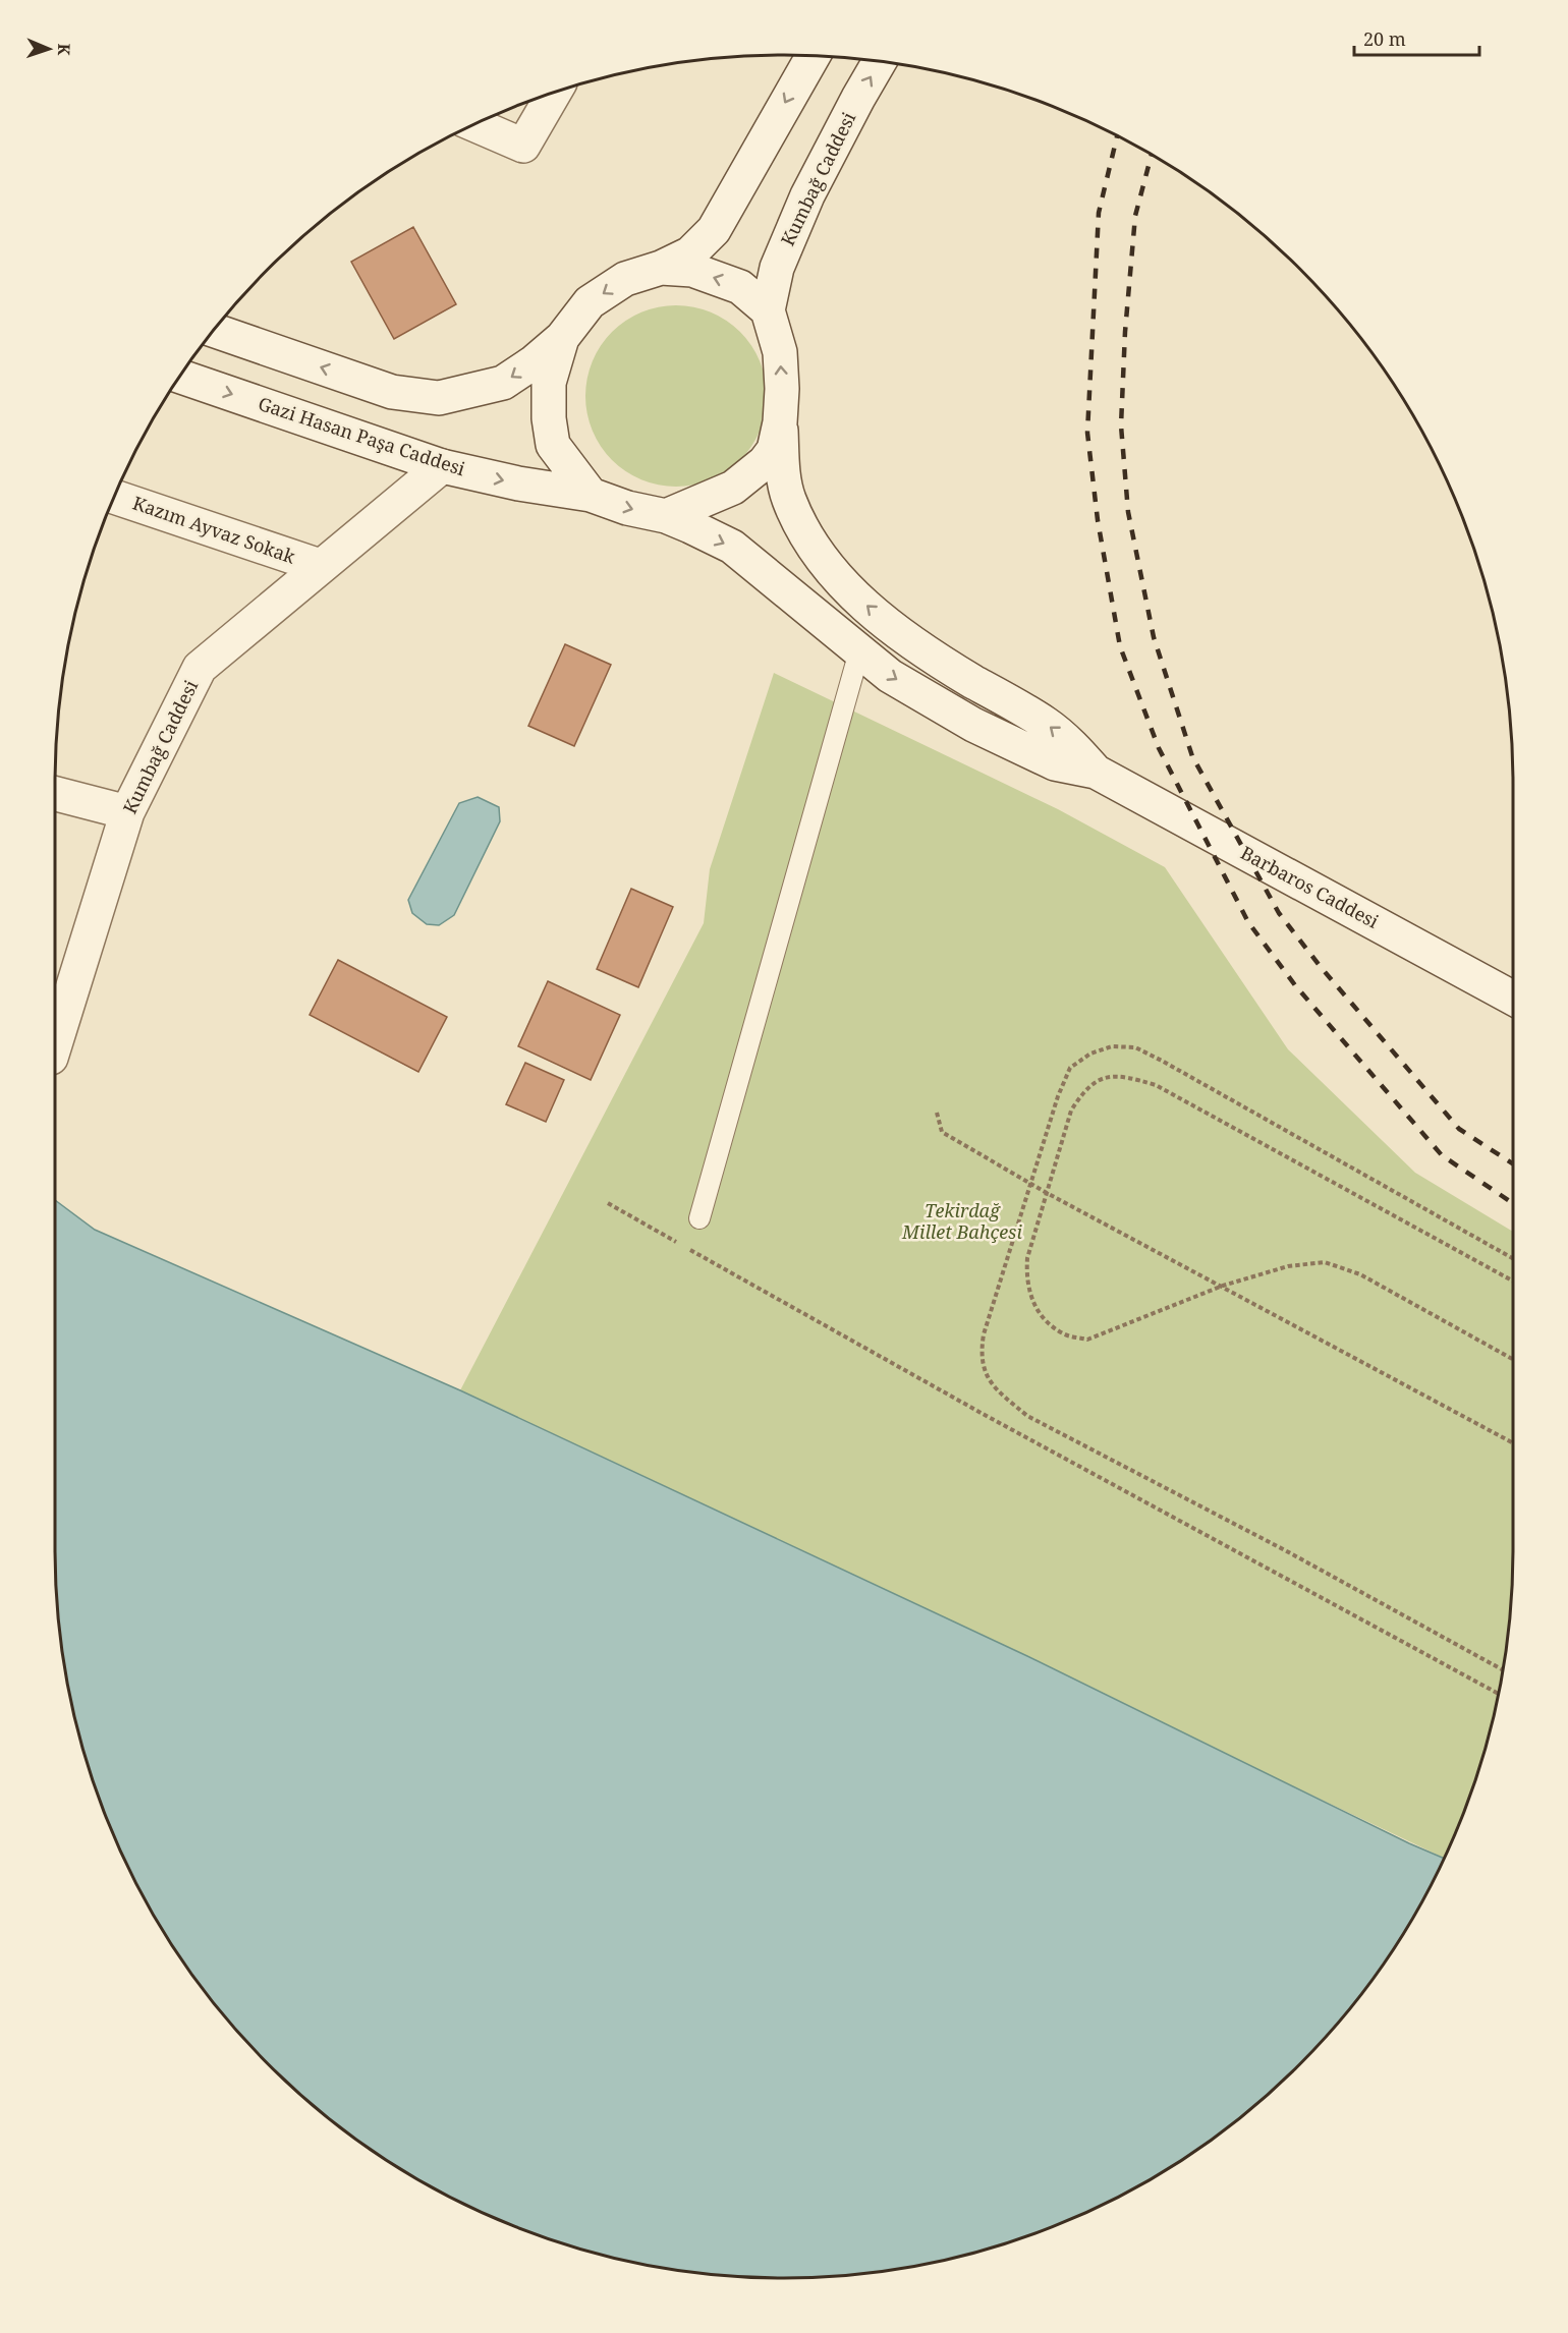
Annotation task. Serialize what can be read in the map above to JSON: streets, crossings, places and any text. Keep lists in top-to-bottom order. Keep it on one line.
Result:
{"streets":{"street":["Kumbağ Caddesi","Gazi Hasan Paşa Caddesi","Kazım Ayvaz Sokak","Barbaros Caddesi"]},"crossings":[["Kumbağ Caddesi","Gazi Hasan Paşa Caddesi"],["Kumbağ Caddesi","Kazım Ayvaz Sokak"],["Gazi Hasan Paşa Caddesi","Barbaros Caddesi"]],"one_way":["Gazi Hasan Paşa Caddesi"],"parks":["Tekirdağ Millet Bahçesi"],"scale_bar":"20 m","north":"right"}
